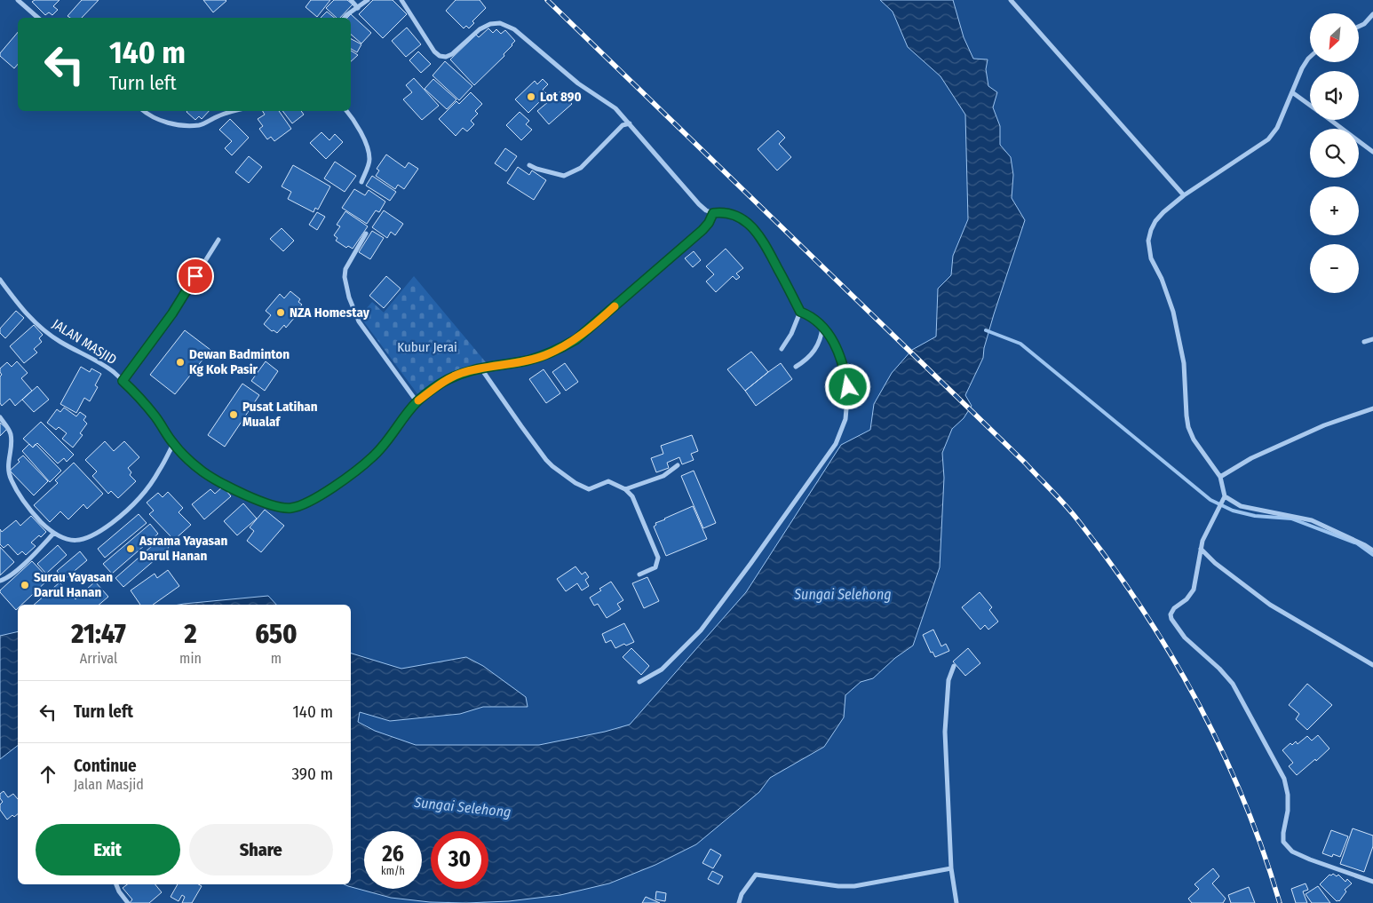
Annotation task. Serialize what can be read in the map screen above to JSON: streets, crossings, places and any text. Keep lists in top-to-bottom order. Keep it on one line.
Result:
{"streets":{"street":["JALAN MASJID"]},"water":["Sungai Selehong"],"parks":["Kubur Jerai"],"places":["Lot 890","NZA Homestay","Dewan Badminton Kg Kok Pasir","Pusat Latihan Mualaf","Asrama Yayasan Darul Hanan","Surau Yayasan Darul Hanan"],"north":"bottom left","page":{"map_buttons":["+","−"],"turn":["140 m","Turn left"],"eta":["21:47","Arrival","2","min","650","m"],"list":[{"name":"Turn left","value":"140 m"},{"name":"Continue","note":"Jalan Masjid","value":"390 m"}],"buttons":["Exit","Share"],"speed":"26 km/h","limit":"30"}}
